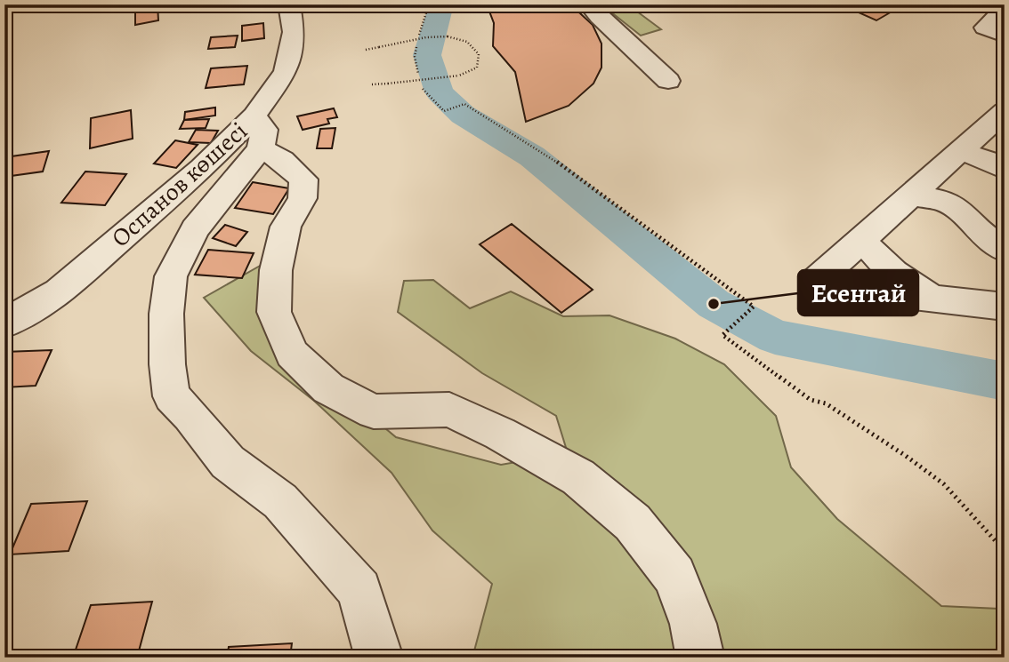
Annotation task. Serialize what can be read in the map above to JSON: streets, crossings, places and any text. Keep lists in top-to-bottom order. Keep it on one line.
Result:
{"streets":{"street":["Оспанов көшесі"]},"places":["Есентай"]}
